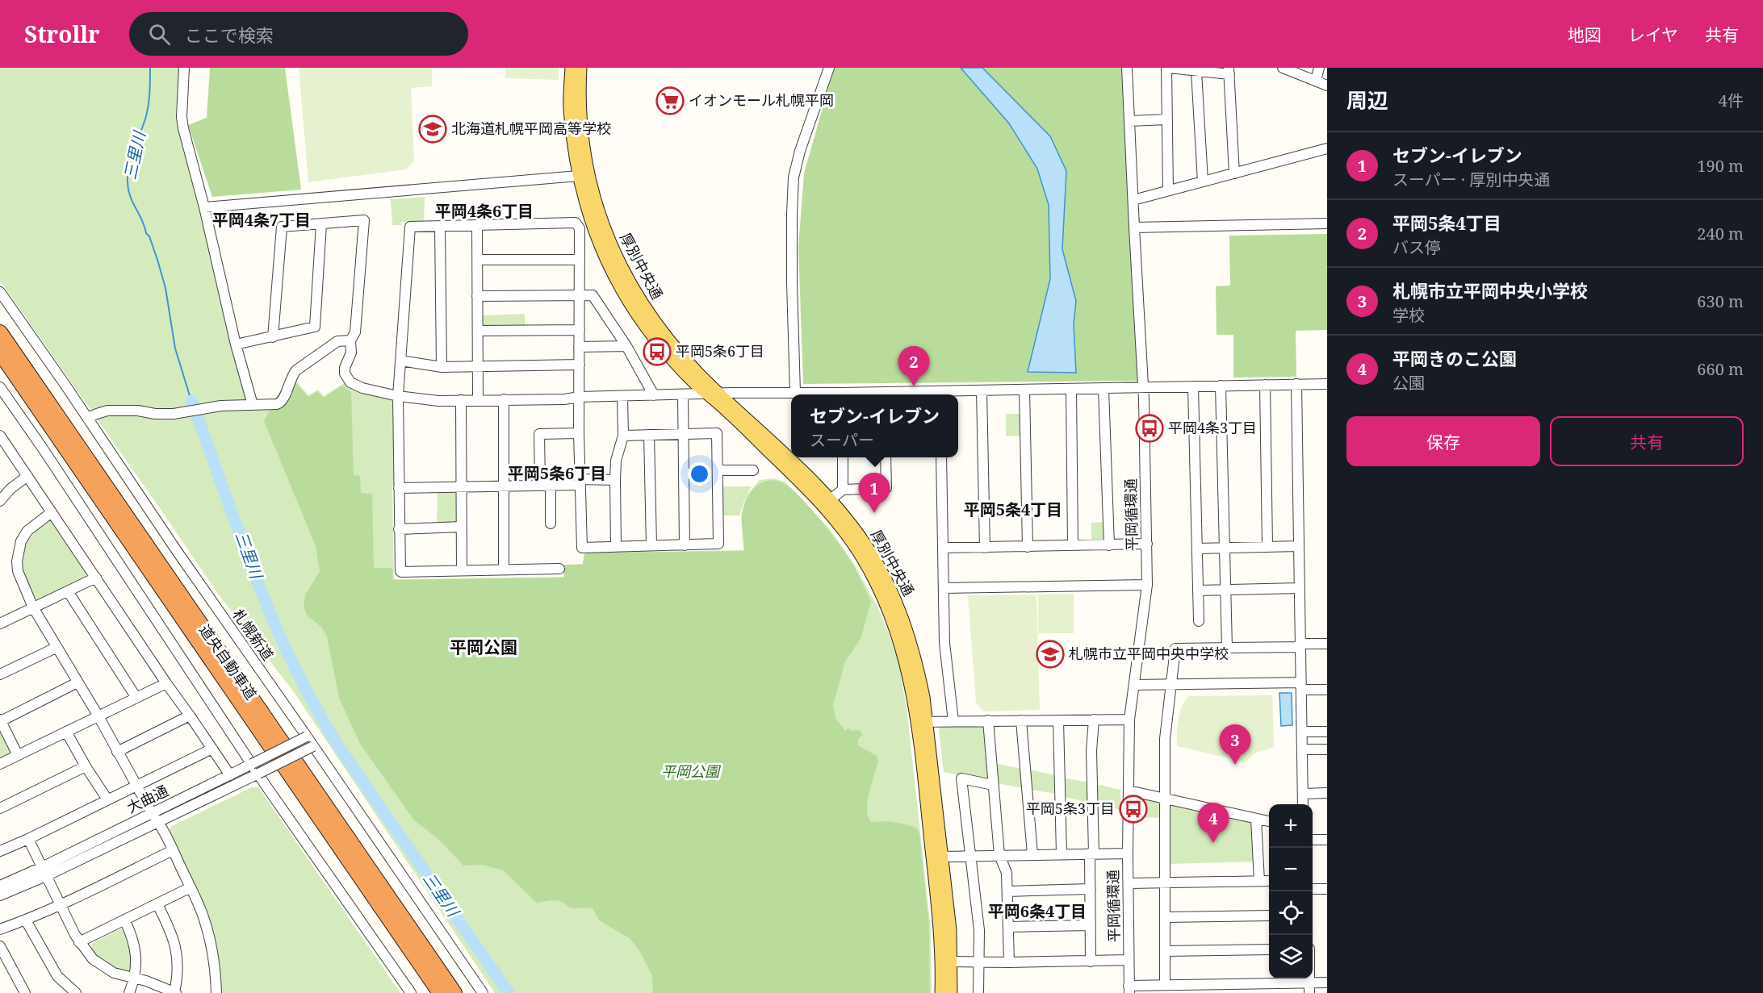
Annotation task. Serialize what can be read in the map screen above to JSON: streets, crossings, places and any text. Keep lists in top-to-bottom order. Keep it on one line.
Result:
{"streets":{"highway":["道央自動車道"],"main road":["厚別中央通"],"street":["平岡循環通","札幌新道","大曲通"]},"crossings":[["札幌新道","大曲通"]],"districts":["平岡4条6丁目","平岡4条7丁目","平岡5条6丁目","平岡5条4丁目","平岡公園","平岡6条4丁目"],"water":["三里川"],"parks":["平岡公園"],"places":{"supermarket":["イオンモール札幌平岡"],"school or university":["北海道札幌平岡高等学校","札幌市立平岡中央中学校"],"bus stop":["平岡5条6丁目","平岡4条3丁目","平岡5条3丁目"]},"page":{"header":"Strollr","search":"ここで検索","nav":["地図","レイヤ","共有"],"heading":["周辺","4件"],"list":[{"mark":"1","name":"セブン-イレブン","note":"スーパー · 厚別中央通","value":"190 m"},{"mark":"2","name":"平岡5条4丁目","note":"バス停","value":"240 m"},{"mark":"3","name":"札幌市立平岡中央小学校","note":"学校","value":"630 m"},{"mark":"4","name":"平岡きのこ公園","note":"公園","value":"660 m"}],"pins":["2","1","3","4"],"popup":["セブン-イレブン","スーパー"],"buttons":["保存","共有"],"map_buttons":["+","−"]}}
